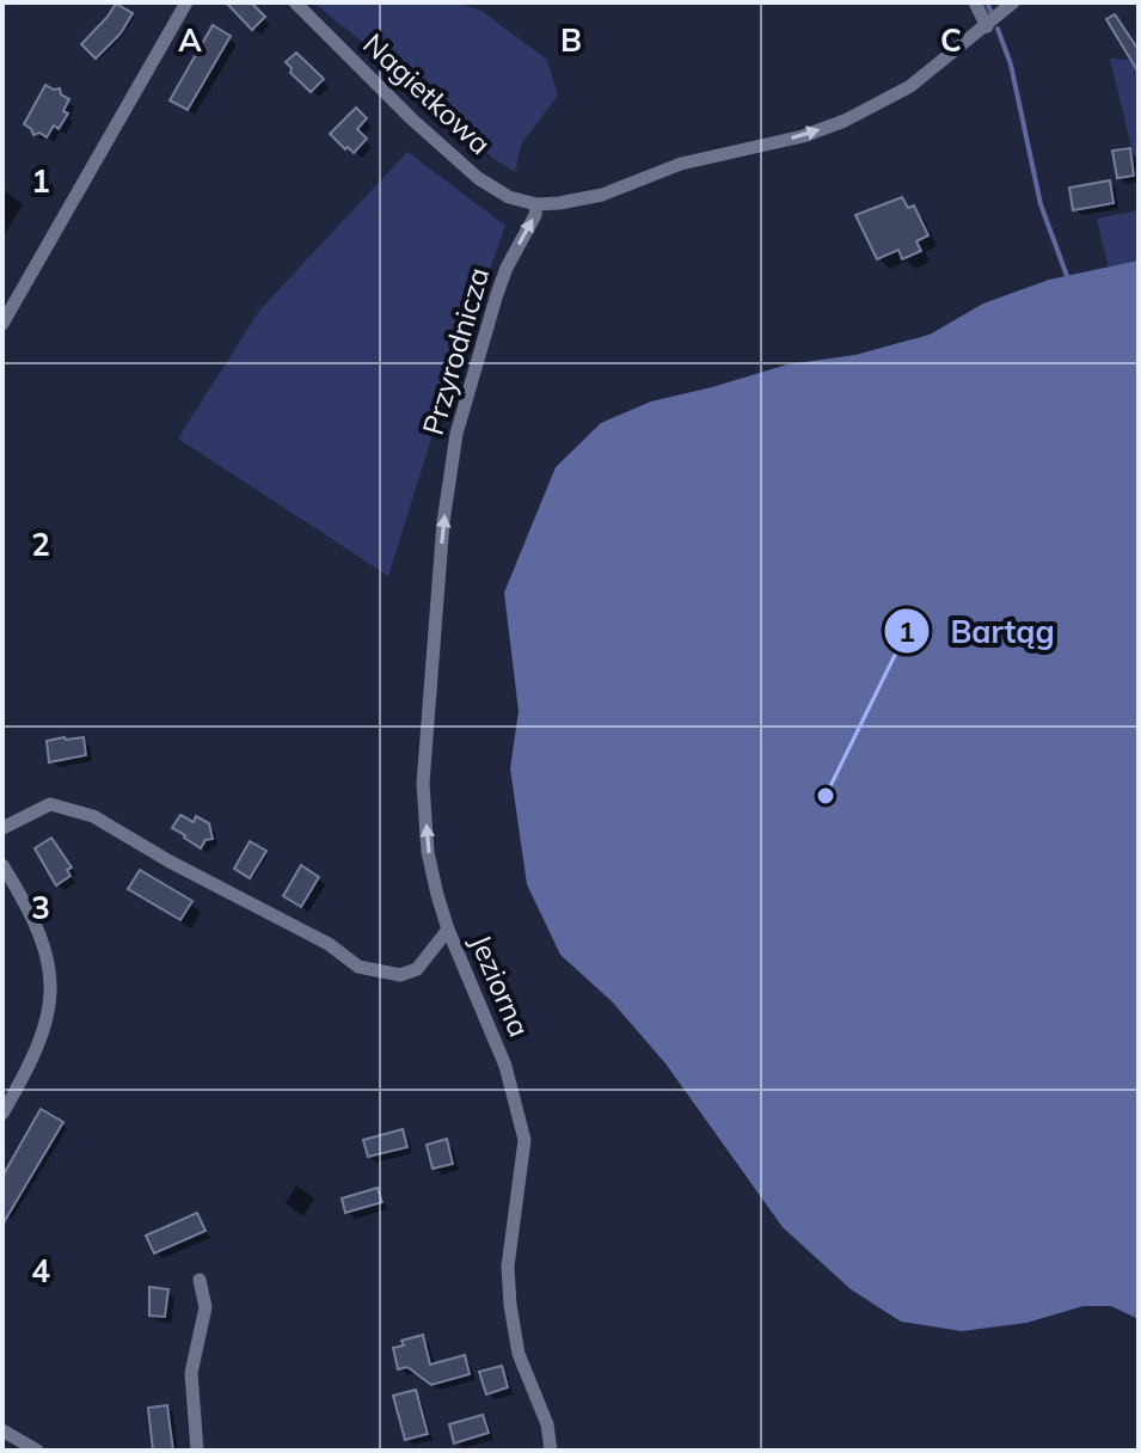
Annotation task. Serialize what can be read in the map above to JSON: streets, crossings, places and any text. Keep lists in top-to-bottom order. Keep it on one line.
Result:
{"streets":{"street":["Nagietkowa","Przyrodnicza","Jeziorna"]},"crossings":[["Nagietkowa","Przyrodnicza"],["Przyrodnicza","Jeziorna"]],"one_way":["Przyrodnicza"],"places":["Bartąg"],"grid":{"columns":["A","B","C"],"rows":["1","2","3","4"]}}
